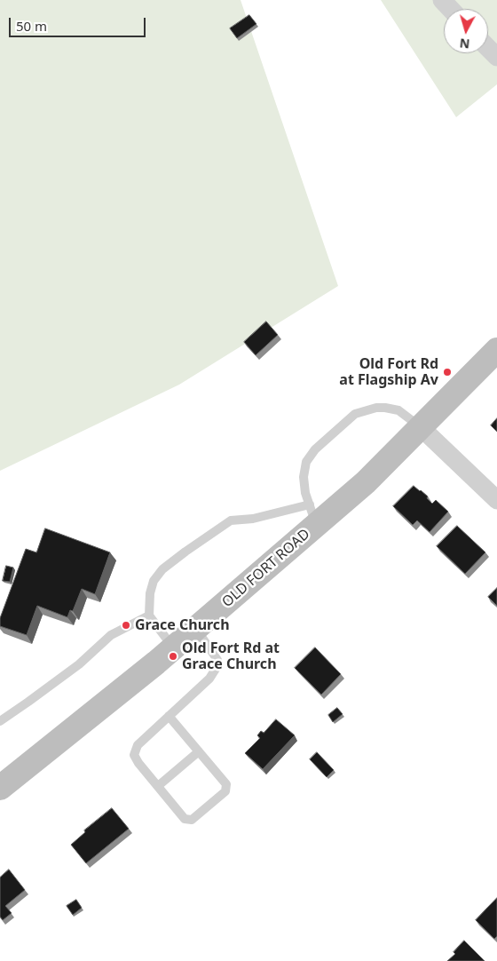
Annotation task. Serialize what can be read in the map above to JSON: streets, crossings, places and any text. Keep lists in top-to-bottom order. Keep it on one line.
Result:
{"streets":{"main road":["OLD FORT ROAD"]},"places":["Old Fort Rd at Flagship Av","Grace Church","Old Fort Rd at Grace Church"],"scale_bar":"50 m","north":"bottom"}
